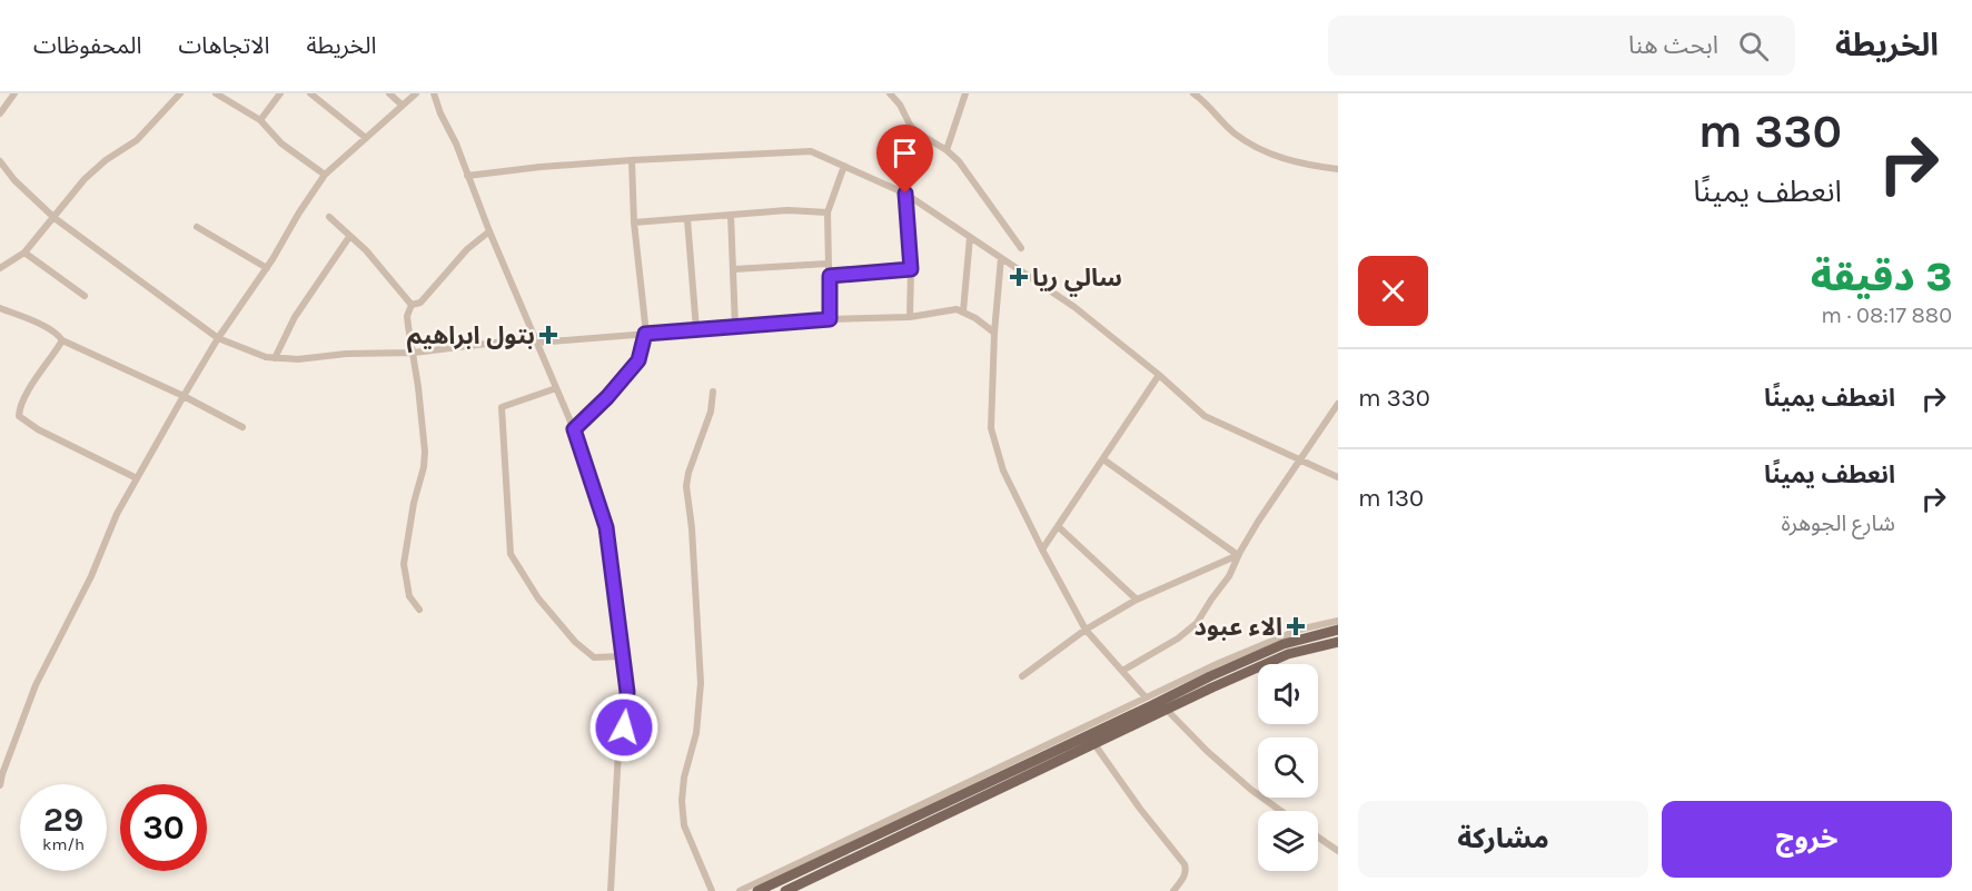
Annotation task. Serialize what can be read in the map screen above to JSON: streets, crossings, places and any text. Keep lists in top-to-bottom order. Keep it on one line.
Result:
{"places":{"health":["سالي ريا","بتول ابراهيم","الاء عبود"]},"page":{"header":"الخريطة","search":"ابحث هنا","nav":["الخريطة","الاتجاهات","المحفوظات"],"turn":["330 m","انعطف يمينًا"],"heading":["3 دقيقة","880 m · 08:17"],"list":[{"name":"انعطف يمينًا","value":"330 m"},{"name":"انعطف يمينًا","note":"شارع الجوهرة","value":"130 m"}],"speed":"29 km/h","limit":"30","buttons":["خروج","مشاركة"]}}
